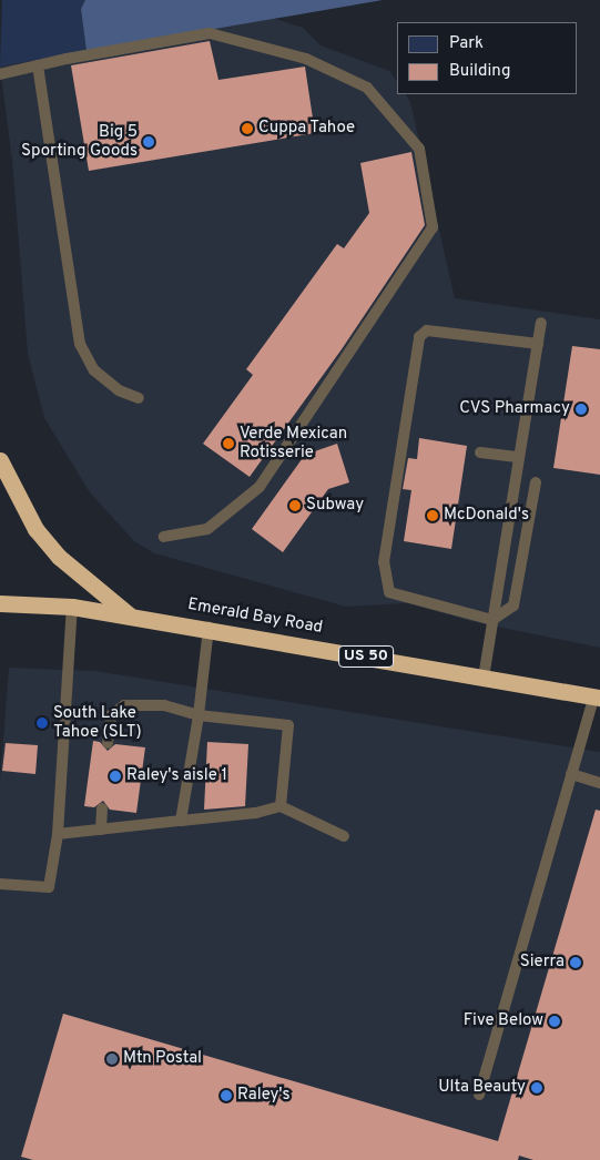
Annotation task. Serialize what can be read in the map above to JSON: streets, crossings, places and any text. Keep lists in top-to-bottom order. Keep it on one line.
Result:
{"streets":{"highway":["Emerald Bay Road","US 50"]},"places":["Cuppa Tahoe","Big 5 Sporting Goods","CVS Pharmacy","Verde Mexican Rotisserie","Subway","McDonald's","South Lake Tahoe (SLT)","Raley's aisle 1","Sierra","Five Below","Mtn Postal","Ulta Beauty","Raley's"],"legend":["Park","Building"]}
